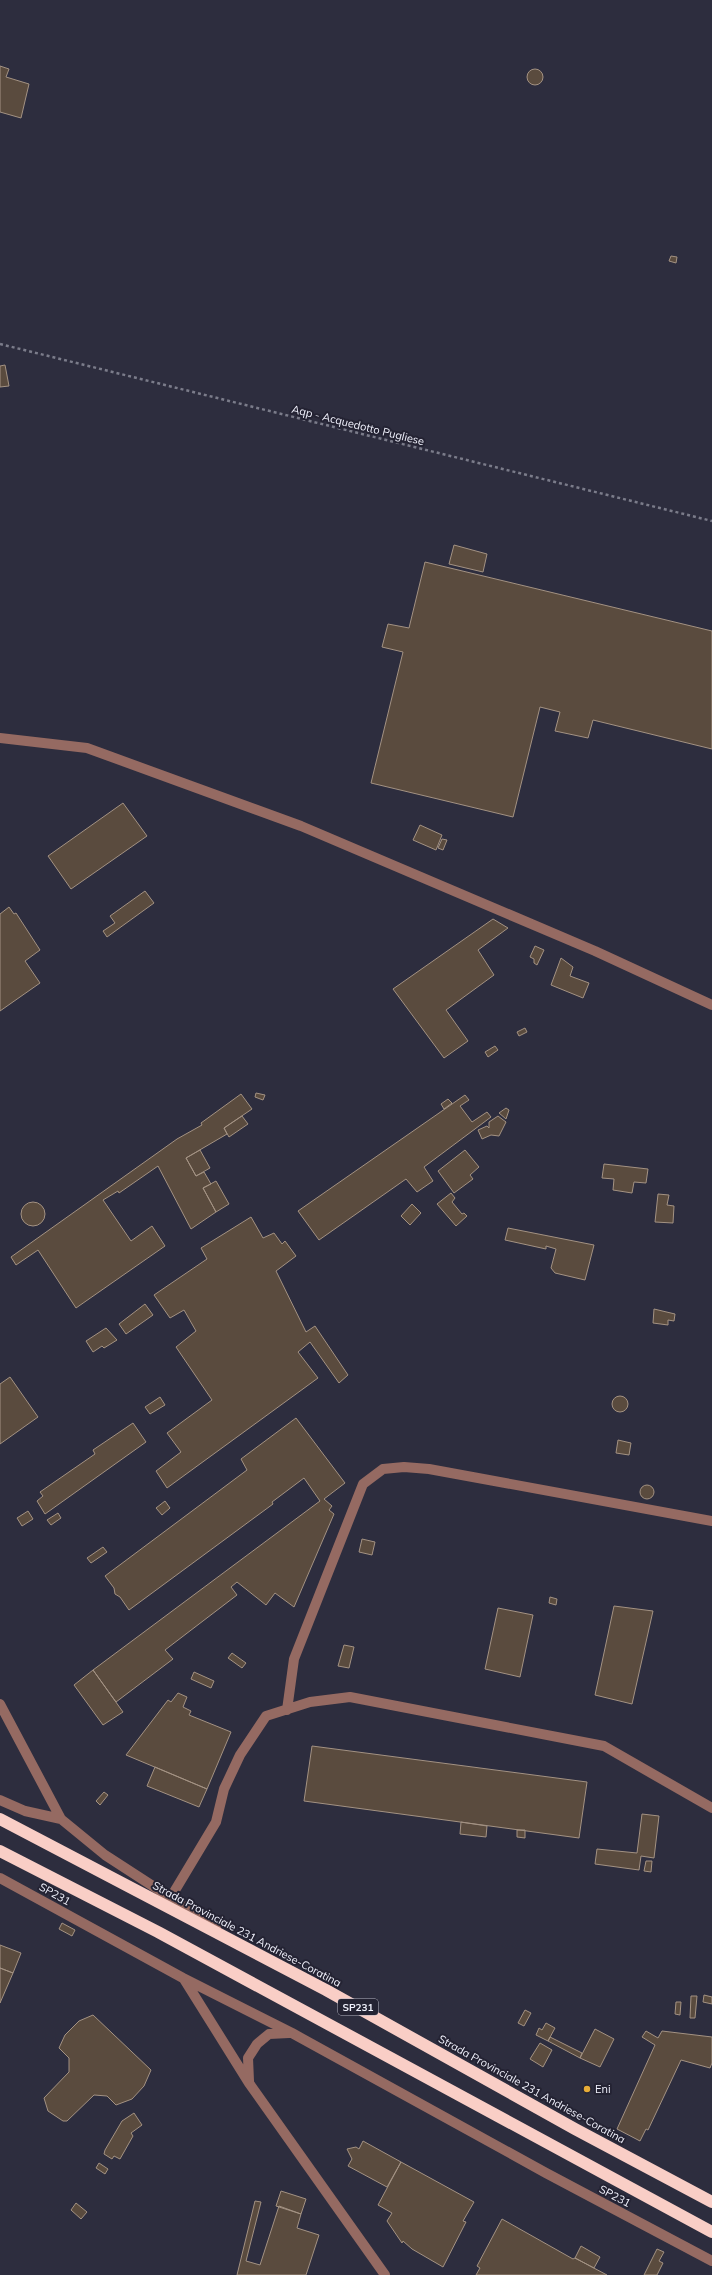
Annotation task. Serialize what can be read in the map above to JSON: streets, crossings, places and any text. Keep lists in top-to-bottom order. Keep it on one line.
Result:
{"streets":{"highway":["SP231","Strada Provinciale 231 Andriese-Coratina"],"path":["Aqp - Acquedotto Pugliese"]},"places":["Eni"]}
